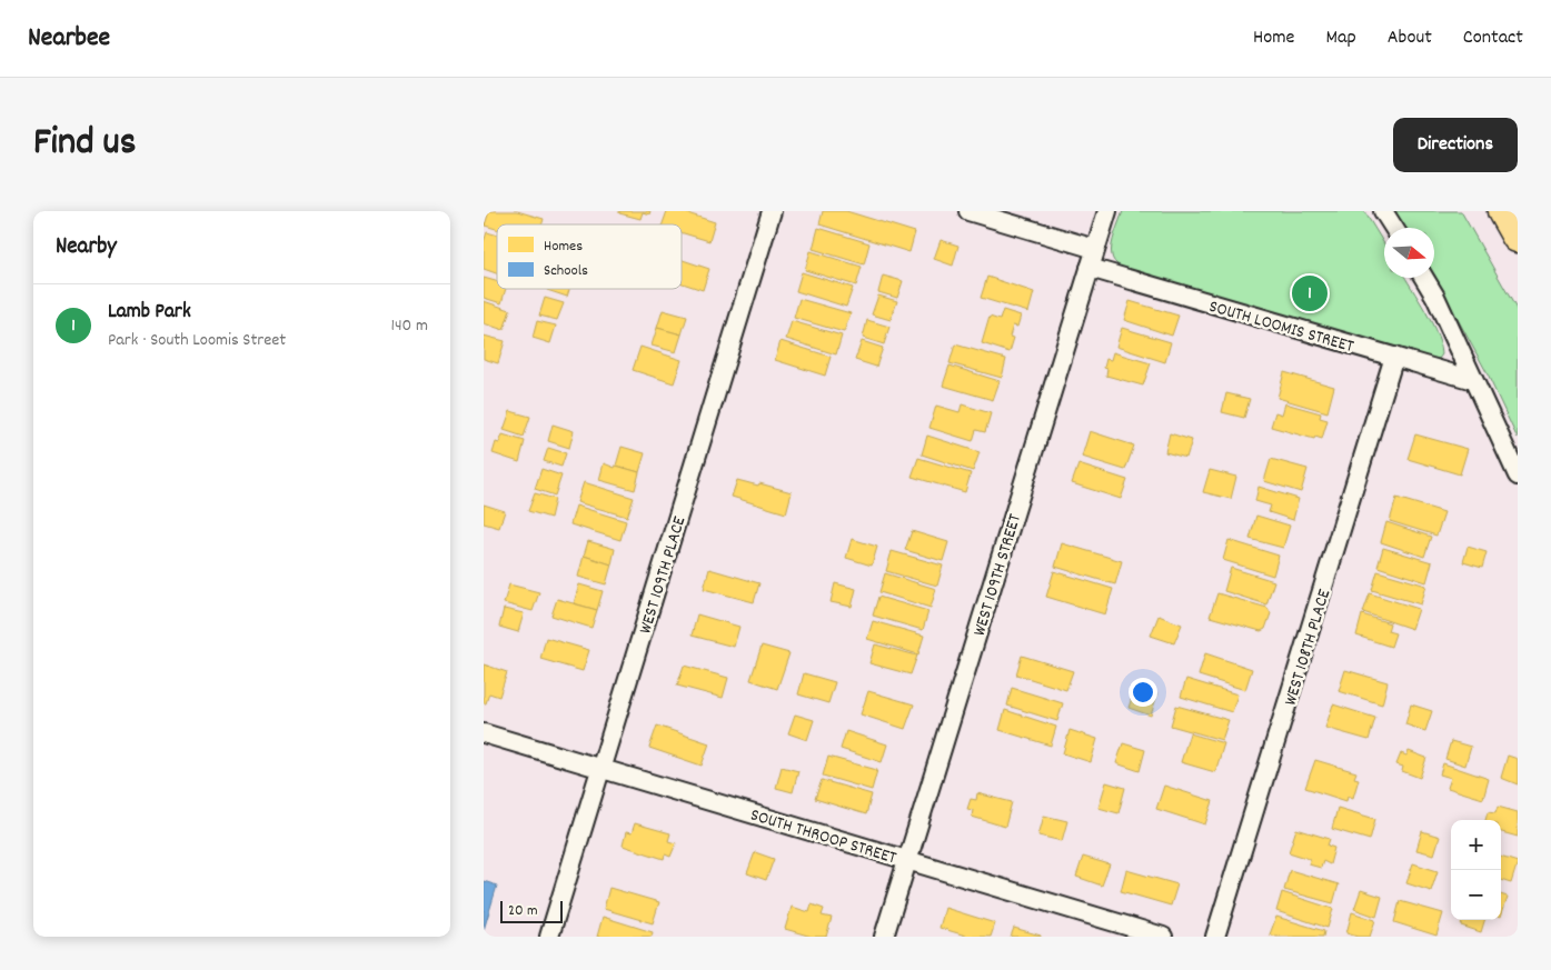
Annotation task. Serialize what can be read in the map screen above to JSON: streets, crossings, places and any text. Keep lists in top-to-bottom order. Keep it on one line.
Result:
{"streets":{"street":["SOUTH LOOMIS STREET","WEST 109TH PLACE","WEST 109TH STREET","WEST 108TH PLACE","SOUTH THROOP STREET"]},"crossings":[["SOUTH LOOMIS STREET","WEST 109TH STREET"],["SOUTH LOOMIS STREET","WEST 108TH PLACE"],["WEST 109TH PLACE","SOUTH THROOP STREET"],["WEST 109TH STREET","SOUTH THROOP STREET"]],"legend":["Homes","Schools"],"scale_bar":"20 m","north":"right","page":{"header":"Nearbee","nav":["Home","Map","About","Contact"],"title":"Find us","buttons":"Directions","heading":"Nearby","pins":"1","list":[{"mark":"1","name":"Lamb Park","note":"Park · South Loomis Street","value":"140 m"}],"map_buttons":["+","−"],"scale":"20 m"}}
